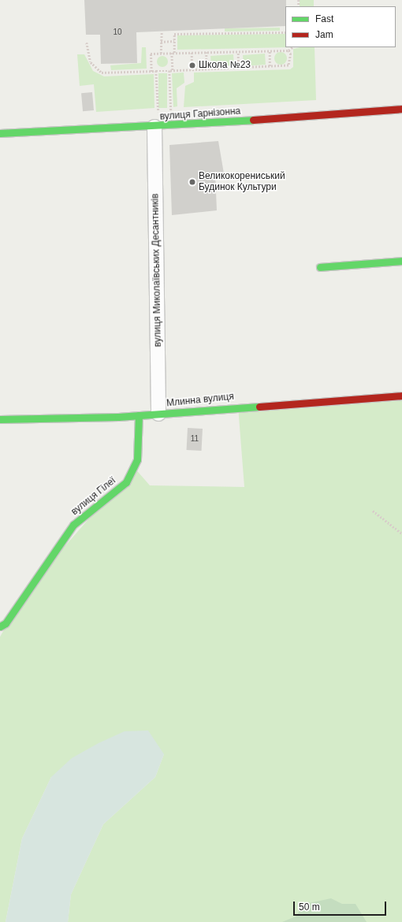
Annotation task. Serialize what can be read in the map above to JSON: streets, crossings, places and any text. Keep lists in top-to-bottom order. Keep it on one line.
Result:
{"streets":{"street":["вулиця Гарнізонна","вулиця Миколаївських Десантників","Млинна вулиця","вулиця Гілеї"]},"crossings":[["вулиця Гарнізонна","вулиця Миколаївських Десантників"],["вулиця Миколаївських Десантників","Млинна вулиця"],["Млинна вулиця","вулиця Гілеї"]],"places":["Школа №23","Великокорениський Будинок Культури"],"house_numbers":["10","11"],"legend":["Fast","Jam"],"scale_bar":"50 m"}
